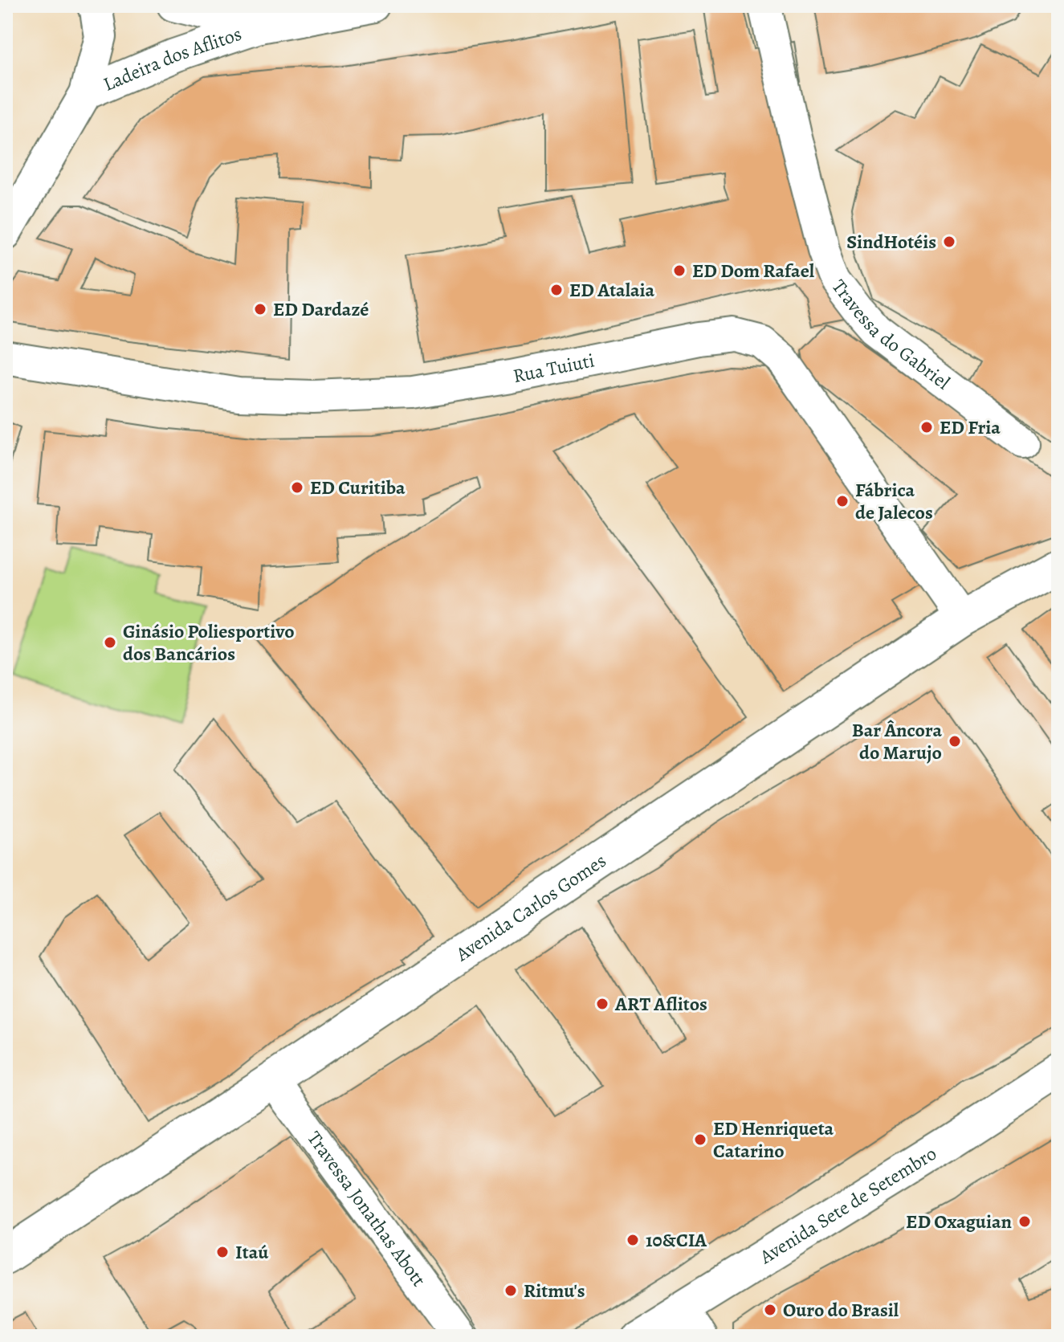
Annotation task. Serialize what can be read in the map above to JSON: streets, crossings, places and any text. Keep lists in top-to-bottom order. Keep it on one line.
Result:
{"streets":{"main road":["Avenida Carlos Gomes","Avenida Sete de Setembro"],"street":["Ladeira dos Aflitos","Travessa do Gabriel","Rua Tuiuti","Travessa Jonathas Abott"]},"crossings":[["Rua Tuiuti","Avenida Carlos Gomes"],["Avenida Carlos Gomes","Travessa Jonathas Abott"]],"places":["SindHotéis","ED Dom Rafael","ED Atalaia","ED Dardazé","ED Fria","ED Curitiba","Fábrica de Jalecos","Ginásio Poliesportivo dos Bancários","Bar Âncora do Marujo","ART Aflitos","ED Henriqueta Catarino","ED Oxaguian","10&CIA","Itaú","Ritmu's","Ouro do Brasil"]}
